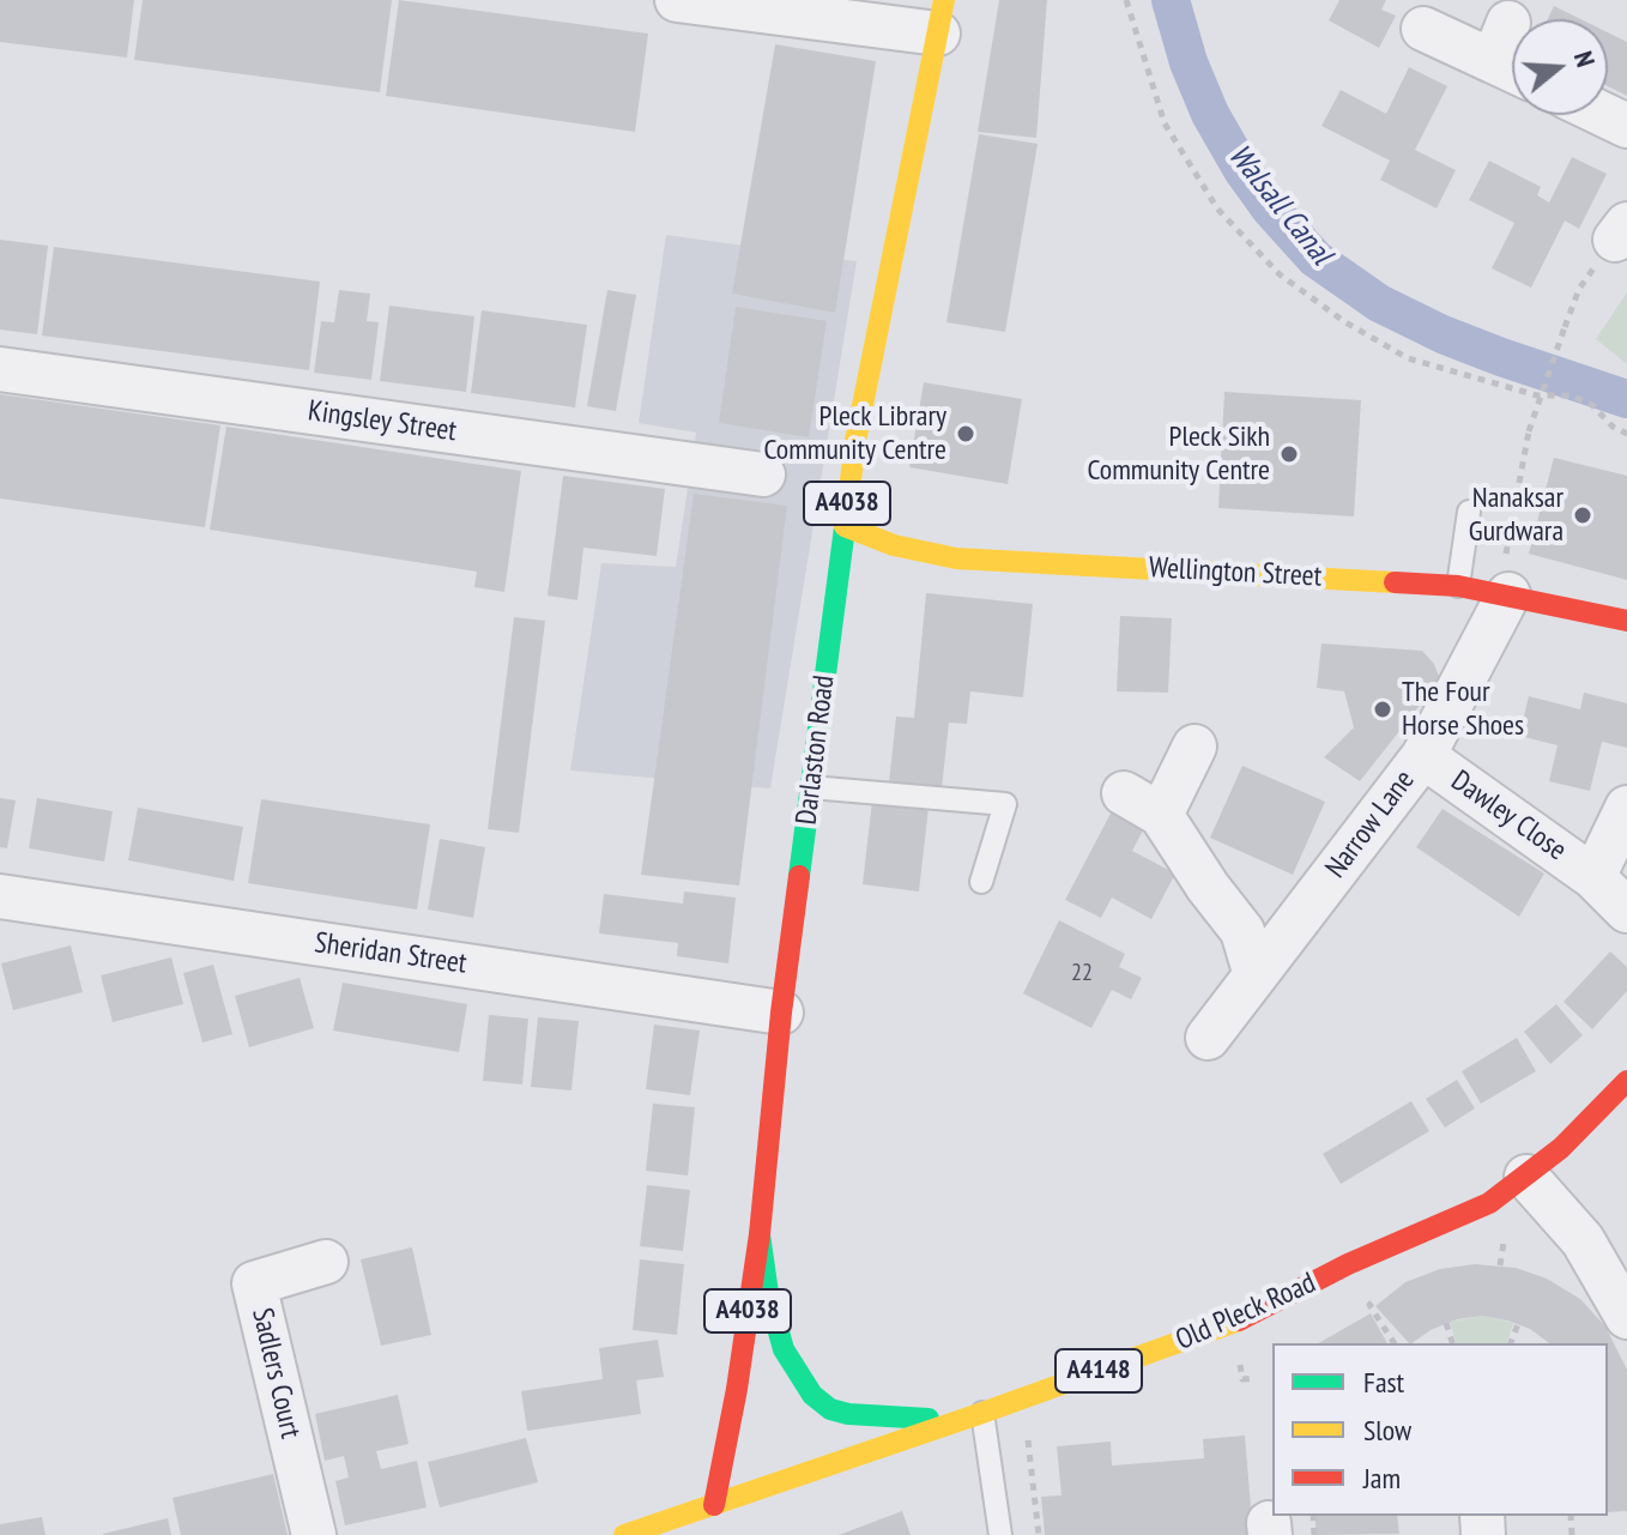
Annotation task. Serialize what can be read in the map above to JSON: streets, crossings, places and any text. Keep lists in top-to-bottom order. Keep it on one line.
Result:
{"streets":{"main road":["A4038","Wellington Street","Darlaston Road","Old Pleck Road","A4148"],"street":["Kingsley Street","Dawley Close","Narrow Lane","Sheridan Street","Sadlers Court"]},"crossings":[["Wellington Street","Darlaston Road"],["Wellington Street","Narrow Lane"],["Darlaston Road","Sheridan Street"],["Darlaston Road","Old Pleck Road"],["Darlaston Road","A4148"],["Dawley Close","Narrow Lane"],["Old Pleck Road","A4148"]],"water":["Walsall Canal"],"places":["Pleck Library Community Centre","Pleck Sikh Community Centre","Nanaksar Gurdwara","The Four Horse Shoes"],"house_numbers":["22"],"legend":["Fast","Slow","Jam"],"north":"right"}
